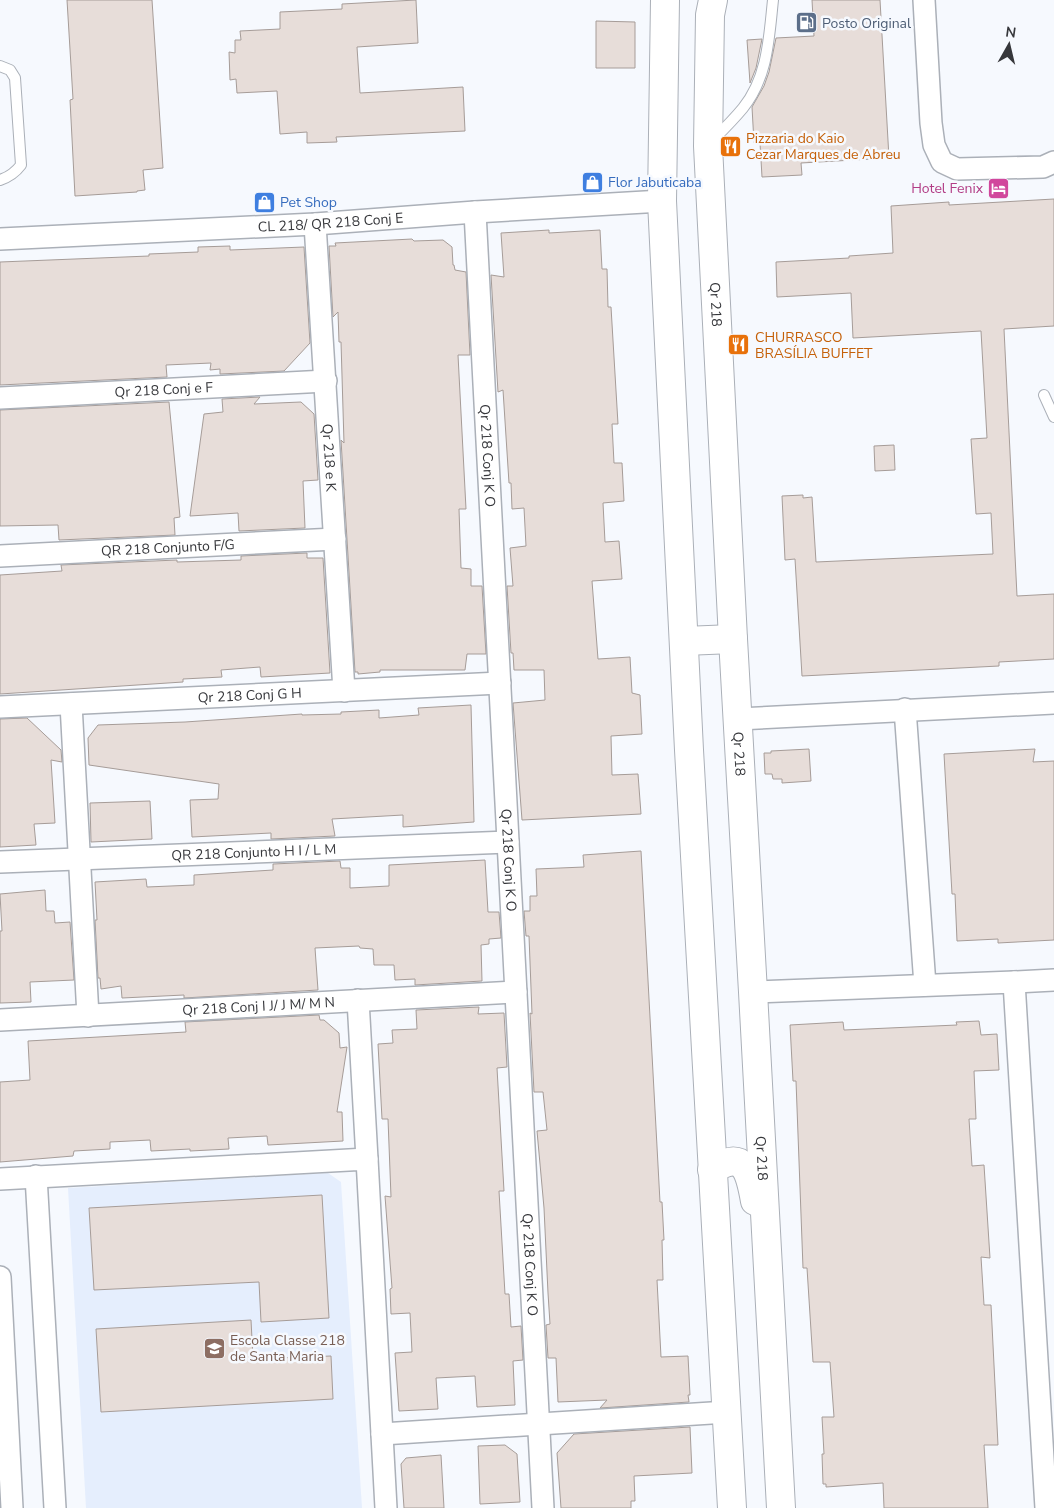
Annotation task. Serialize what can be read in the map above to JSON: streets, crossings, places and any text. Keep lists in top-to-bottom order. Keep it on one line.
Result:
{"streets":{"main road":["Qr 218"],"street":["CL 218/ QR 218 Conj E","Qr 218 Conj e F","Qr 218 Conj K O","Qr 218 e K","QR 218 Conjunto F/G","Qr 218 Conj G H","QR 218 Conjunto H I / L M","Qr 218 Conj I J/ J M/ M N"]},"crossings":[["CL 218/ QR 218 Conj E","Qr 218 Conj K O"],["CL 218/ QR 218 Conj E","Qr 218 e K"],["Qr 218 Conj e F","Qr 218 e K"],["Qr 218 Conj K O","Qr 218 Conj G H"],["Qr 218 Conj K O","QR 218 Conjunto H I / L M"],["Qr 218 Conj K O","Qr 218 Conj I J/ J M/ M N"],["Qr 218 e K","QR 218 Conjunto F/G"],["Qr 218 e K","Qr 218 Conj G H"]],"places":{"fuel station":["Posto Original"],"restaurant":["Pizzaria do Kaio Cezar Marques de Abreu","CHURRASCO BRASÍLIA BUFFET"],"shop":["Flor Jabuticaba","Pet Shop"],"hotel":["Hotel Fenix"],"school or university":["Escola Classe 218 de Santa Maria"]},"north":"top"}
